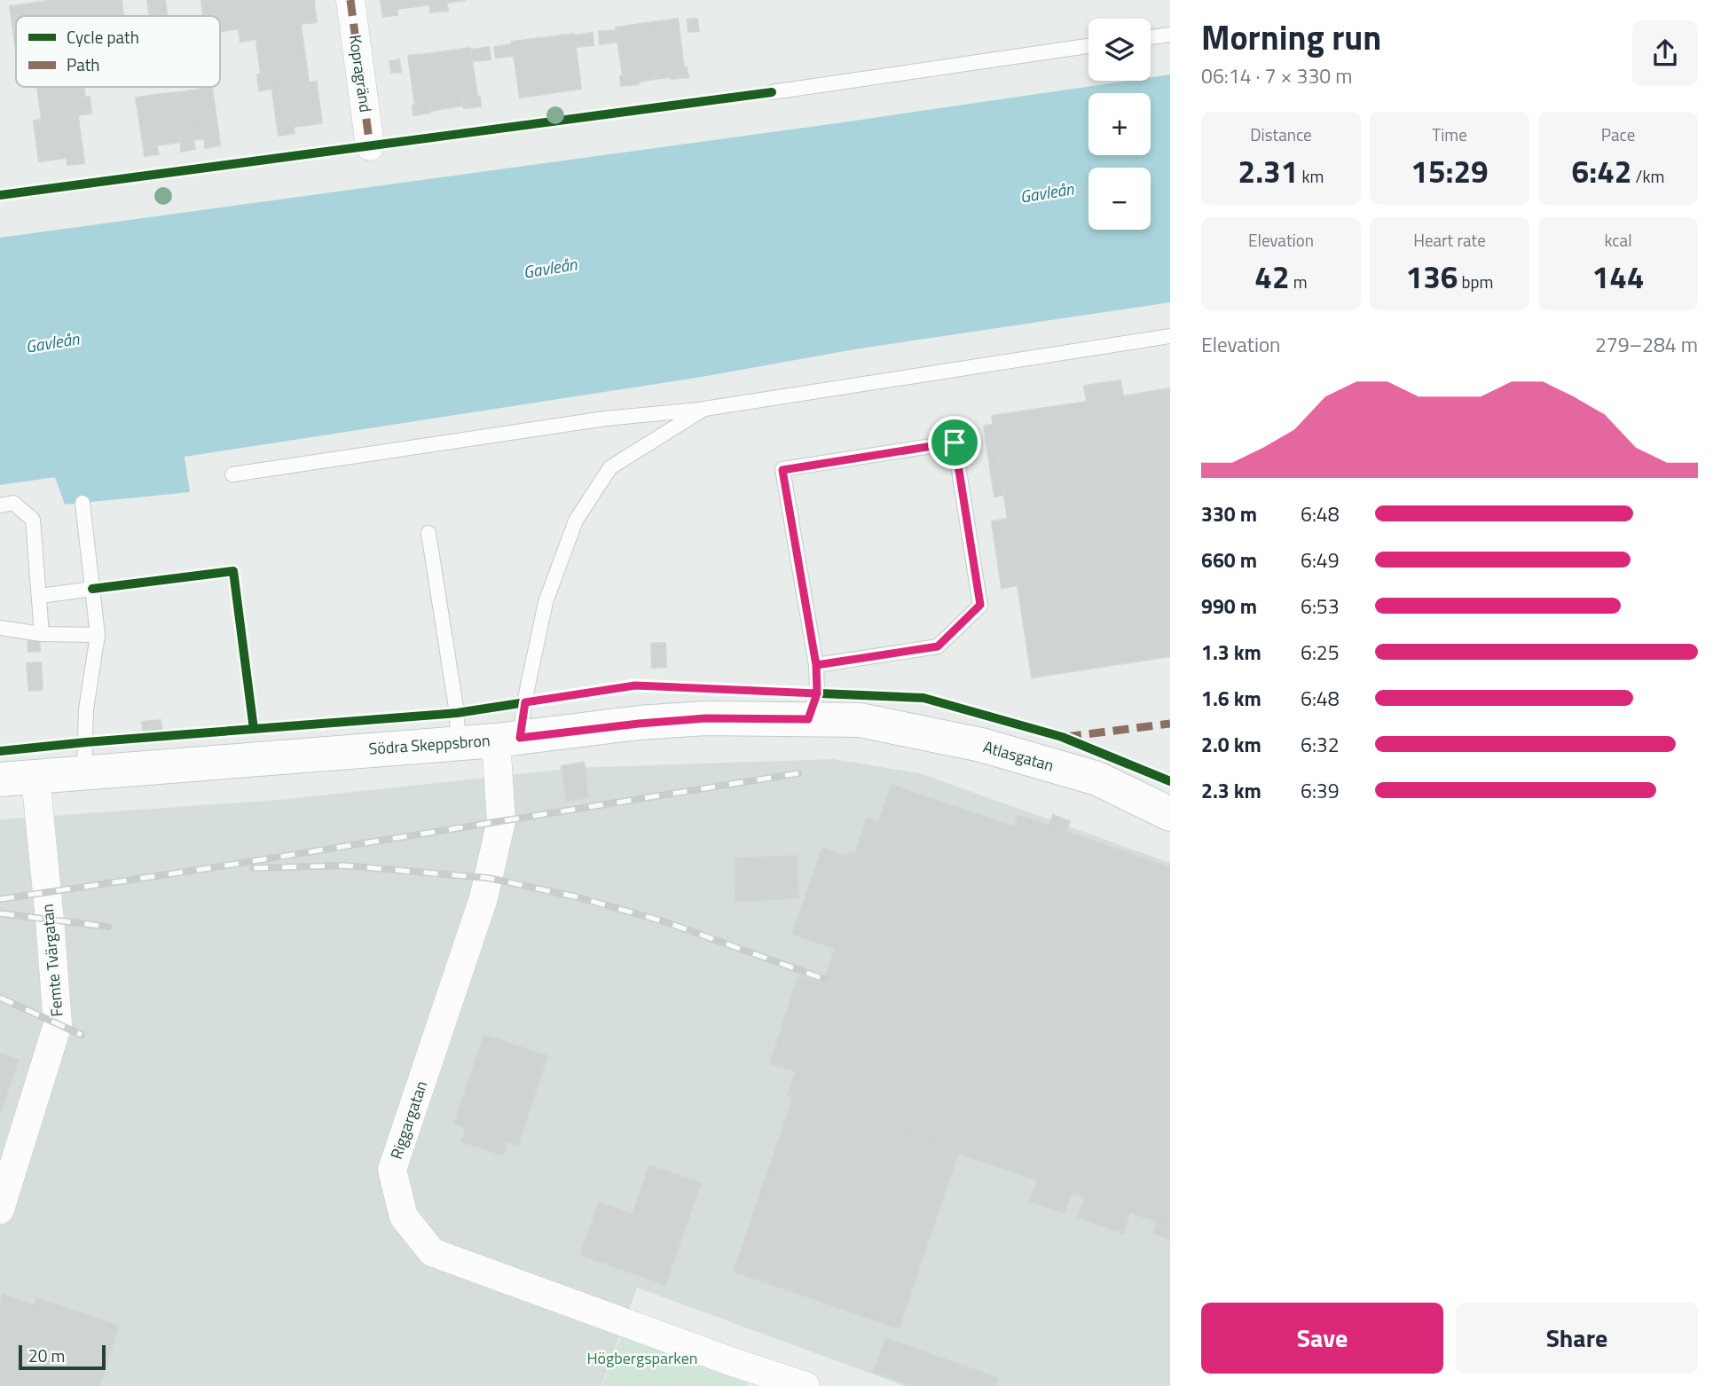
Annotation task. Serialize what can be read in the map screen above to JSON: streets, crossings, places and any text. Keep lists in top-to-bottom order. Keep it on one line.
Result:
{"streets":{"street":["Kopragränd","Södra Skeppsbron","Atlasgatan","Femte Tvärgatan","Riggargatan"]},"crossings":[["Södra Skeppsbron","Atlasgatan"],["Södra Skeppsbron","Femte Tvärgatan"],["Södra Skeppsbron","Riggargatan"]],"water":["Gavleån"],"parks":["Högbergsparken"],"legend":["Cycle path","Path"],"scale_bar":"20 m","page":{"heading":["Morning run","06:14 · 7 × 330 m"],"map_buttons":["+","−"],"stats":[["Distance","2.31 km"],["Time","15:29"],["Pace","6:42 /km"],["Elevation","42 m"],["Heart rate","136 bpm"],["kcal","144"]],"chart":["Elevation","279–284 m"],"list":[{"name":"330 m","note":"6:48"},{"name":"660 m","note":"6:49"},{"name":"990 m","note":"6:53"},{"name":"1.3 km","note":"6:25"},{"name":"1.6 km","note":"6:48"},{"name":"2.0 km","note":"6:32"},{"name":"2.3 km","note":"6:39"}],"buttons":["Save","Share"],"scale":"20 m"}}
